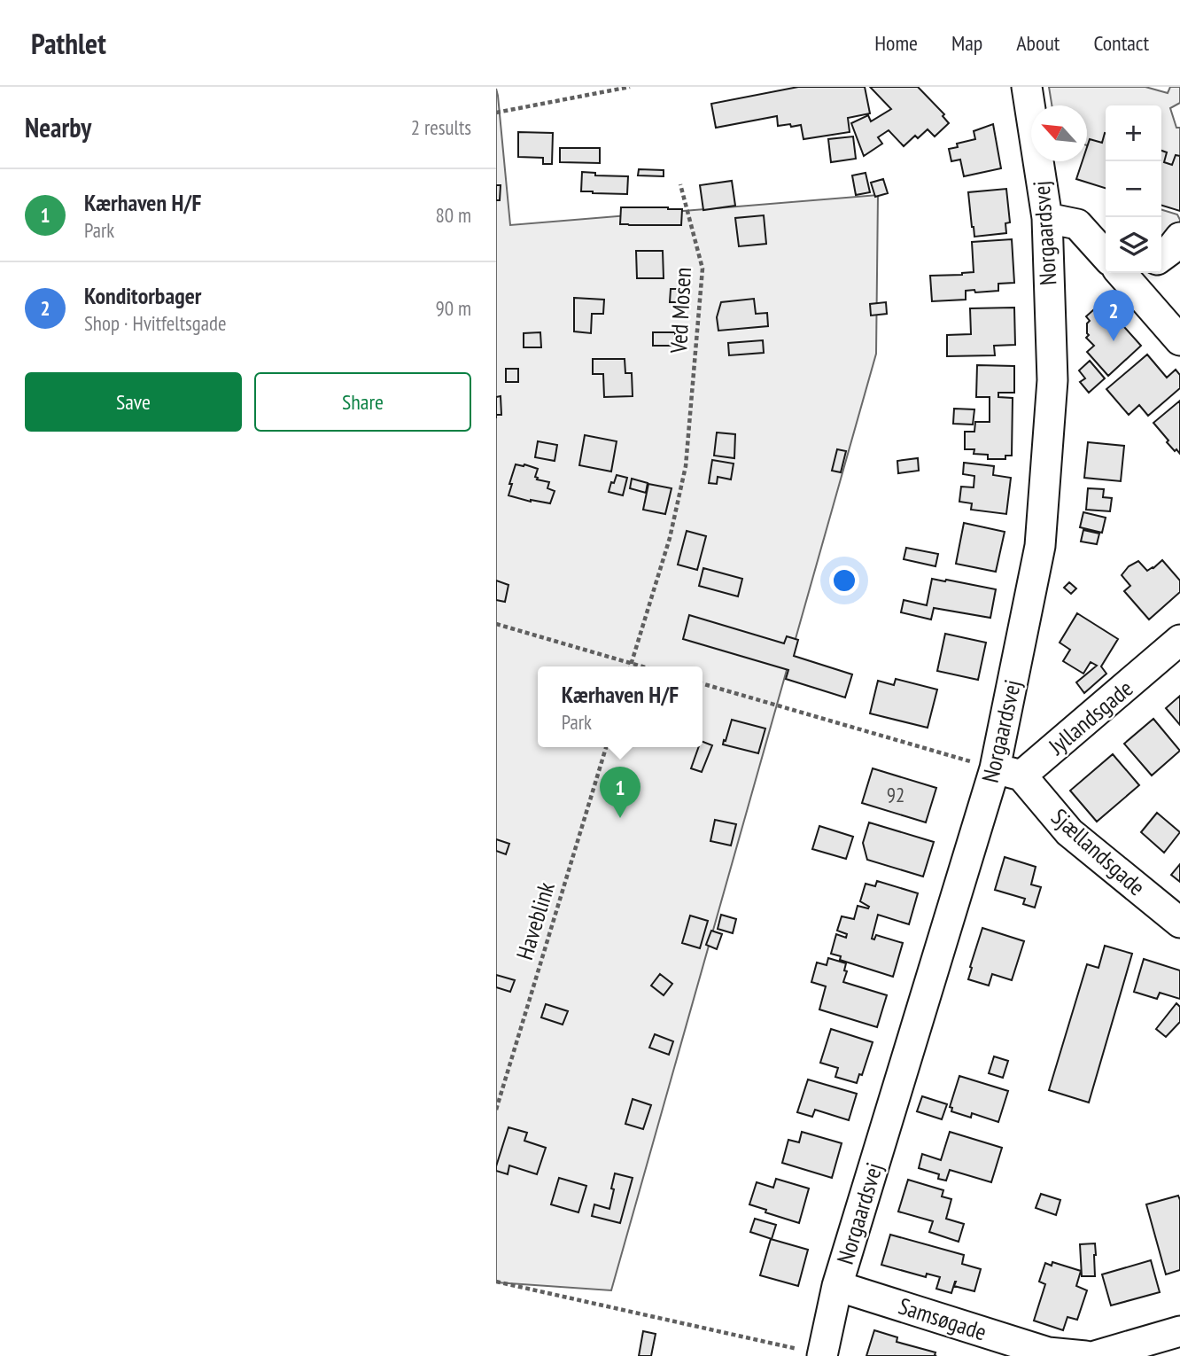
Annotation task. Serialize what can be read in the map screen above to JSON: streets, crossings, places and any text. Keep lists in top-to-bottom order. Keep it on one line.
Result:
{"streets":{"street":["Norgaardsvej","Jyllandsgade","Sjællandsgade","Samsøgade"],"path":["Ved Mosen","Haveblink"]},"crossings":[["Norgaardsvej","Jyllandsgade"],["Norgaardsvej","Sjællandsgade"],["Norgaardsvej","Samsøgade"],["Jyllandsgade","Sjællandsgade"]],"house_numbers":["92"],"north":"top left","page":{"header":"Pathlet","nav":["Home","Map","About","Contact"],"heading":["Nearby","2 results"],"map_buttons":["+","−"],"list":[{"mark":"1","name":"Kærhaven H/F","note":"Park","value":"80 m"},{"mark":"2","name":"Konditorbager","note":"Shop · Hvitfeltsgade","value":"90 m"}],"pins":["2","1"],"buttons":["Save","Share"],"popup":["Kærhaven H/F","Park"]}}
